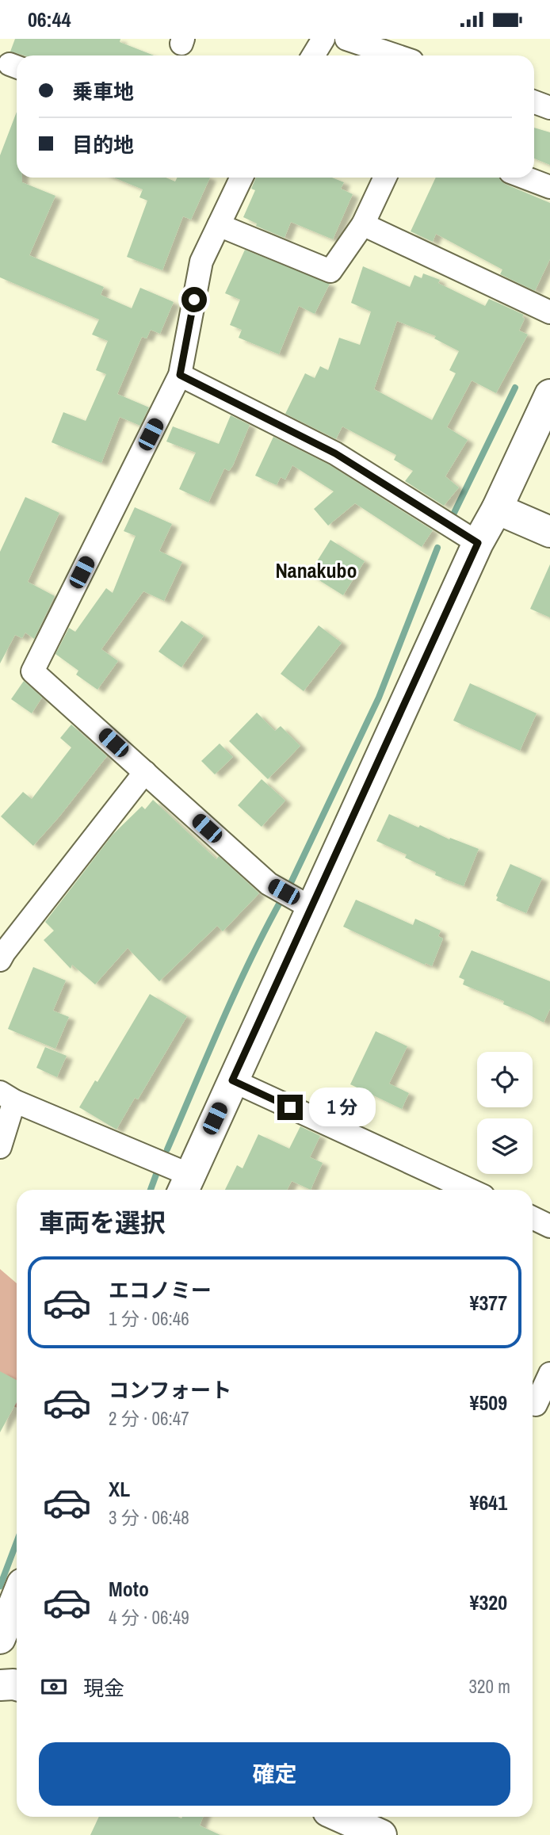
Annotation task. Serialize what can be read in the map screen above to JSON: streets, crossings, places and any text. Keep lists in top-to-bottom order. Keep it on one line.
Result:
{"districts":["Nanakubo"],"page":{"status":"06:44","banner":["乗車地","目的地"],"bubble":"1 分","heading":"車両を選択","list":[{"name":"エコノミー","note":"1 分 · 06:46","value":"¥377"},{"name":"コンフォート","note":"2 分 · 06:47","value":"¥509"},{"name":"XL","note":"3 分 · 06:48","value":"¥641"},{"name":"Moto","note":"4 分 · 06:49","value":"¥320"}],"pay":["現金","320 m"],"buttons":"確定"}}
